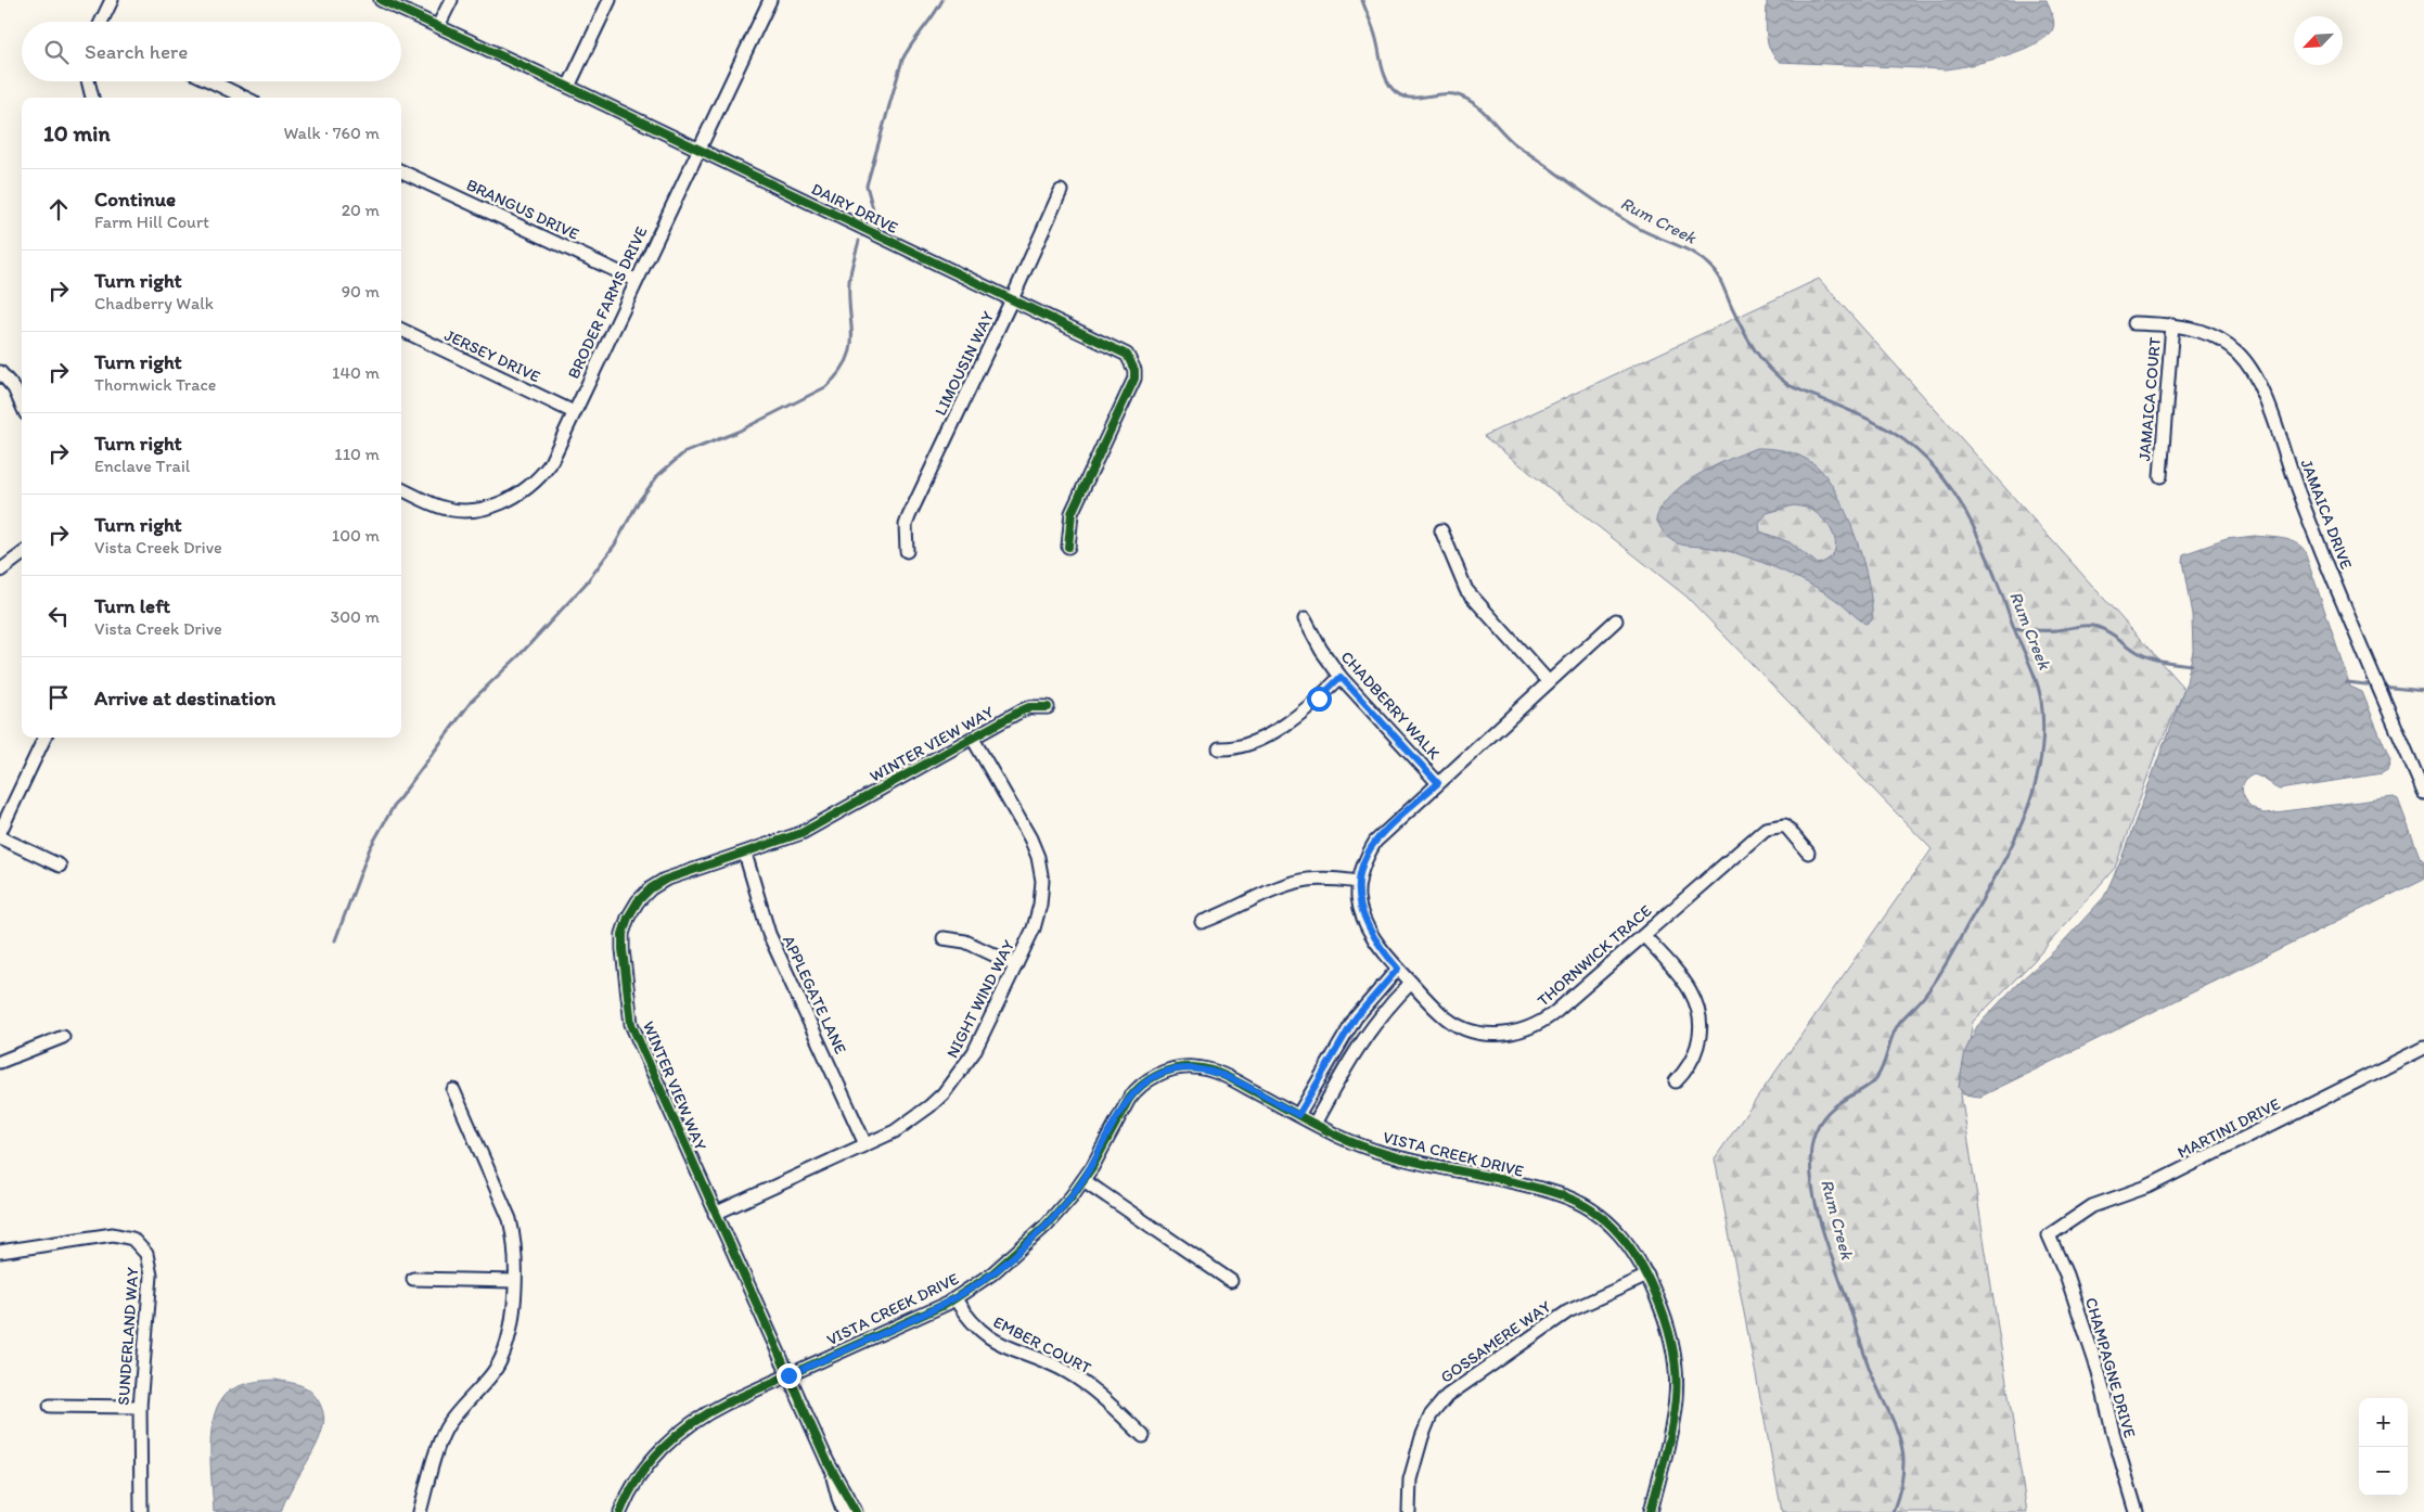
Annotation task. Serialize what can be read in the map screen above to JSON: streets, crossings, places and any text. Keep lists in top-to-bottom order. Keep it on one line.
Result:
{"streets":{"street":["DAIRY DRIVE","BRANGUS DRIVE","BRODER FARMS DRIVE","JERSEY DRIVE","LIMOUSIN WAY","JAMAICA COURT","JAMAICA DRIVE","CHADBERRY WALK","WINTER VIEW WAY","THORNWICK TRACE","APPLEGATE LANE","NIGHT WIND WAY","MARTINI DRIVE","VISTA CREEK DRIVE","SUNDERLAND WAY","GOSSAMERE WAY","EMBER COURT","CHAMPAGNE DRIVE"]},"crossings":[["DAIRY DRIVE","BRODER FARMS DRIVE"],["DAIRY DRIVE","LIMOUSIN WAY"],["BRANGUS DRIVE","BRODER FARMS DRIVE"],["BRODER FARMS DRIVE","JERSEY DRIVE"],["JAMAICA COURT","JAMAICA DRIVE"],["CHADBERRY WALK","THORNWICK TRACE"],["WINTER VIEW WAY","APPLEGATE LANE"],["WINTER VIEW WAY","NIGHT WIND WAY"],["WINTER VIEW WAY","VISTA CREEK DRIVE"],["APPLEGATE LANE","NIGHT WIND WAY"],["MARTINI DRIVE","CHAMPAGNE DRIVE"],["VISTA CREEK DRIVE","GOSSAMERE WAY"],["VISTA CREEK DRIVE","EMBER COURT"]],"water":["Rum Creek"],"north":"bottom left","page":{"search":"Search here","heading":["10 min","Walk · 760 m"],"list":[["Continue","Farm Hill Court","20 m"],["Turn right","Chadberry Walk","90 m"],["Turn right","Thornwick Trace","140 m"],["Turn right","Enclave Trail","110 m"],["Turn right","Vista Creek Drive","100 m"],["Turn left","Vista Creek Drive","300 m"],"Arrive at destination"],"map_buttons":["+","−"]}}
